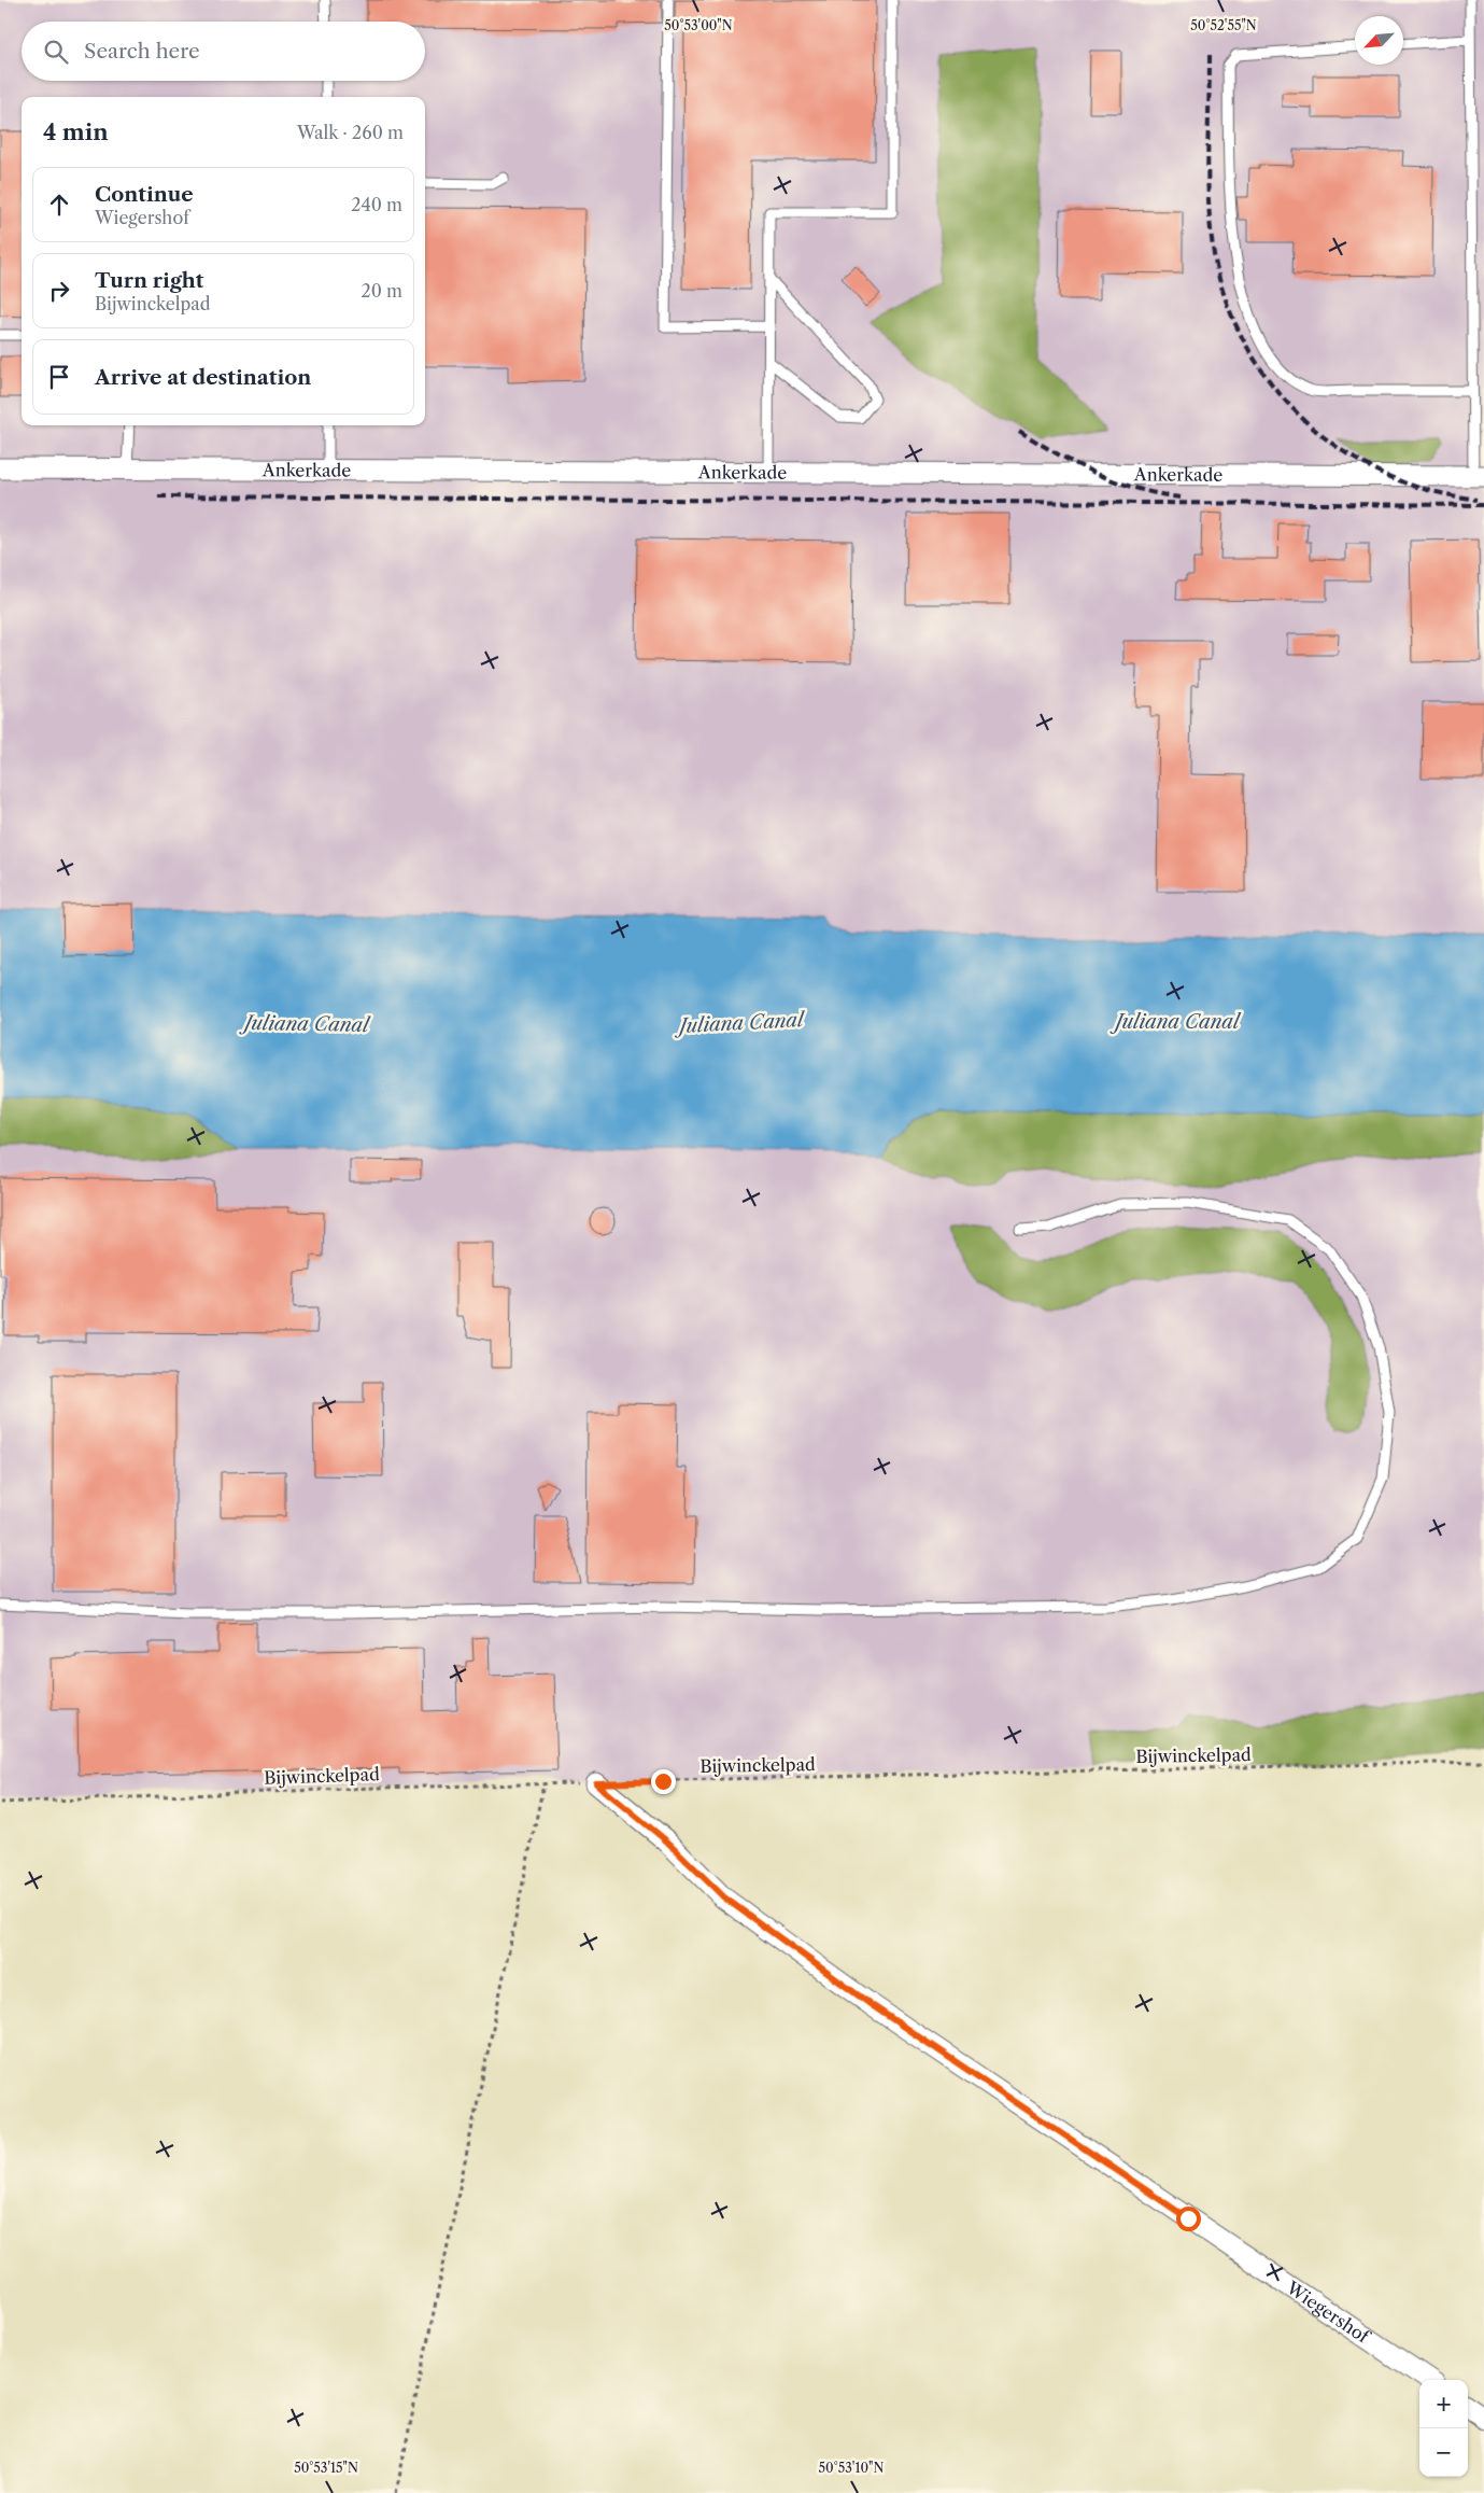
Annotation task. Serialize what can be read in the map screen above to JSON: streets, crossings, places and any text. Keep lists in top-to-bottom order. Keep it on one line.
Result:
{"streets":{"street":["Ankerkade","Wiegershof"],"path":["Bijwinckelpad"]},"crossings":[["Bijwinckelpad","Wiegershof"]],"water":["Juliana Canal"],"north":"bottom left","page":{"search":"Search here","heading":["4 min","Walk · 260 m"],"list":[["Continue","Wiegershof","240 m"],["Turn right","Bijwinckelpad","20 m"],"Arrive at destination"],"map_buttons":["+","−"]},"coordinates":["50°52'55\"N","50°53'00\"N","50°53'15\"N","50°53'10\"N"]}
